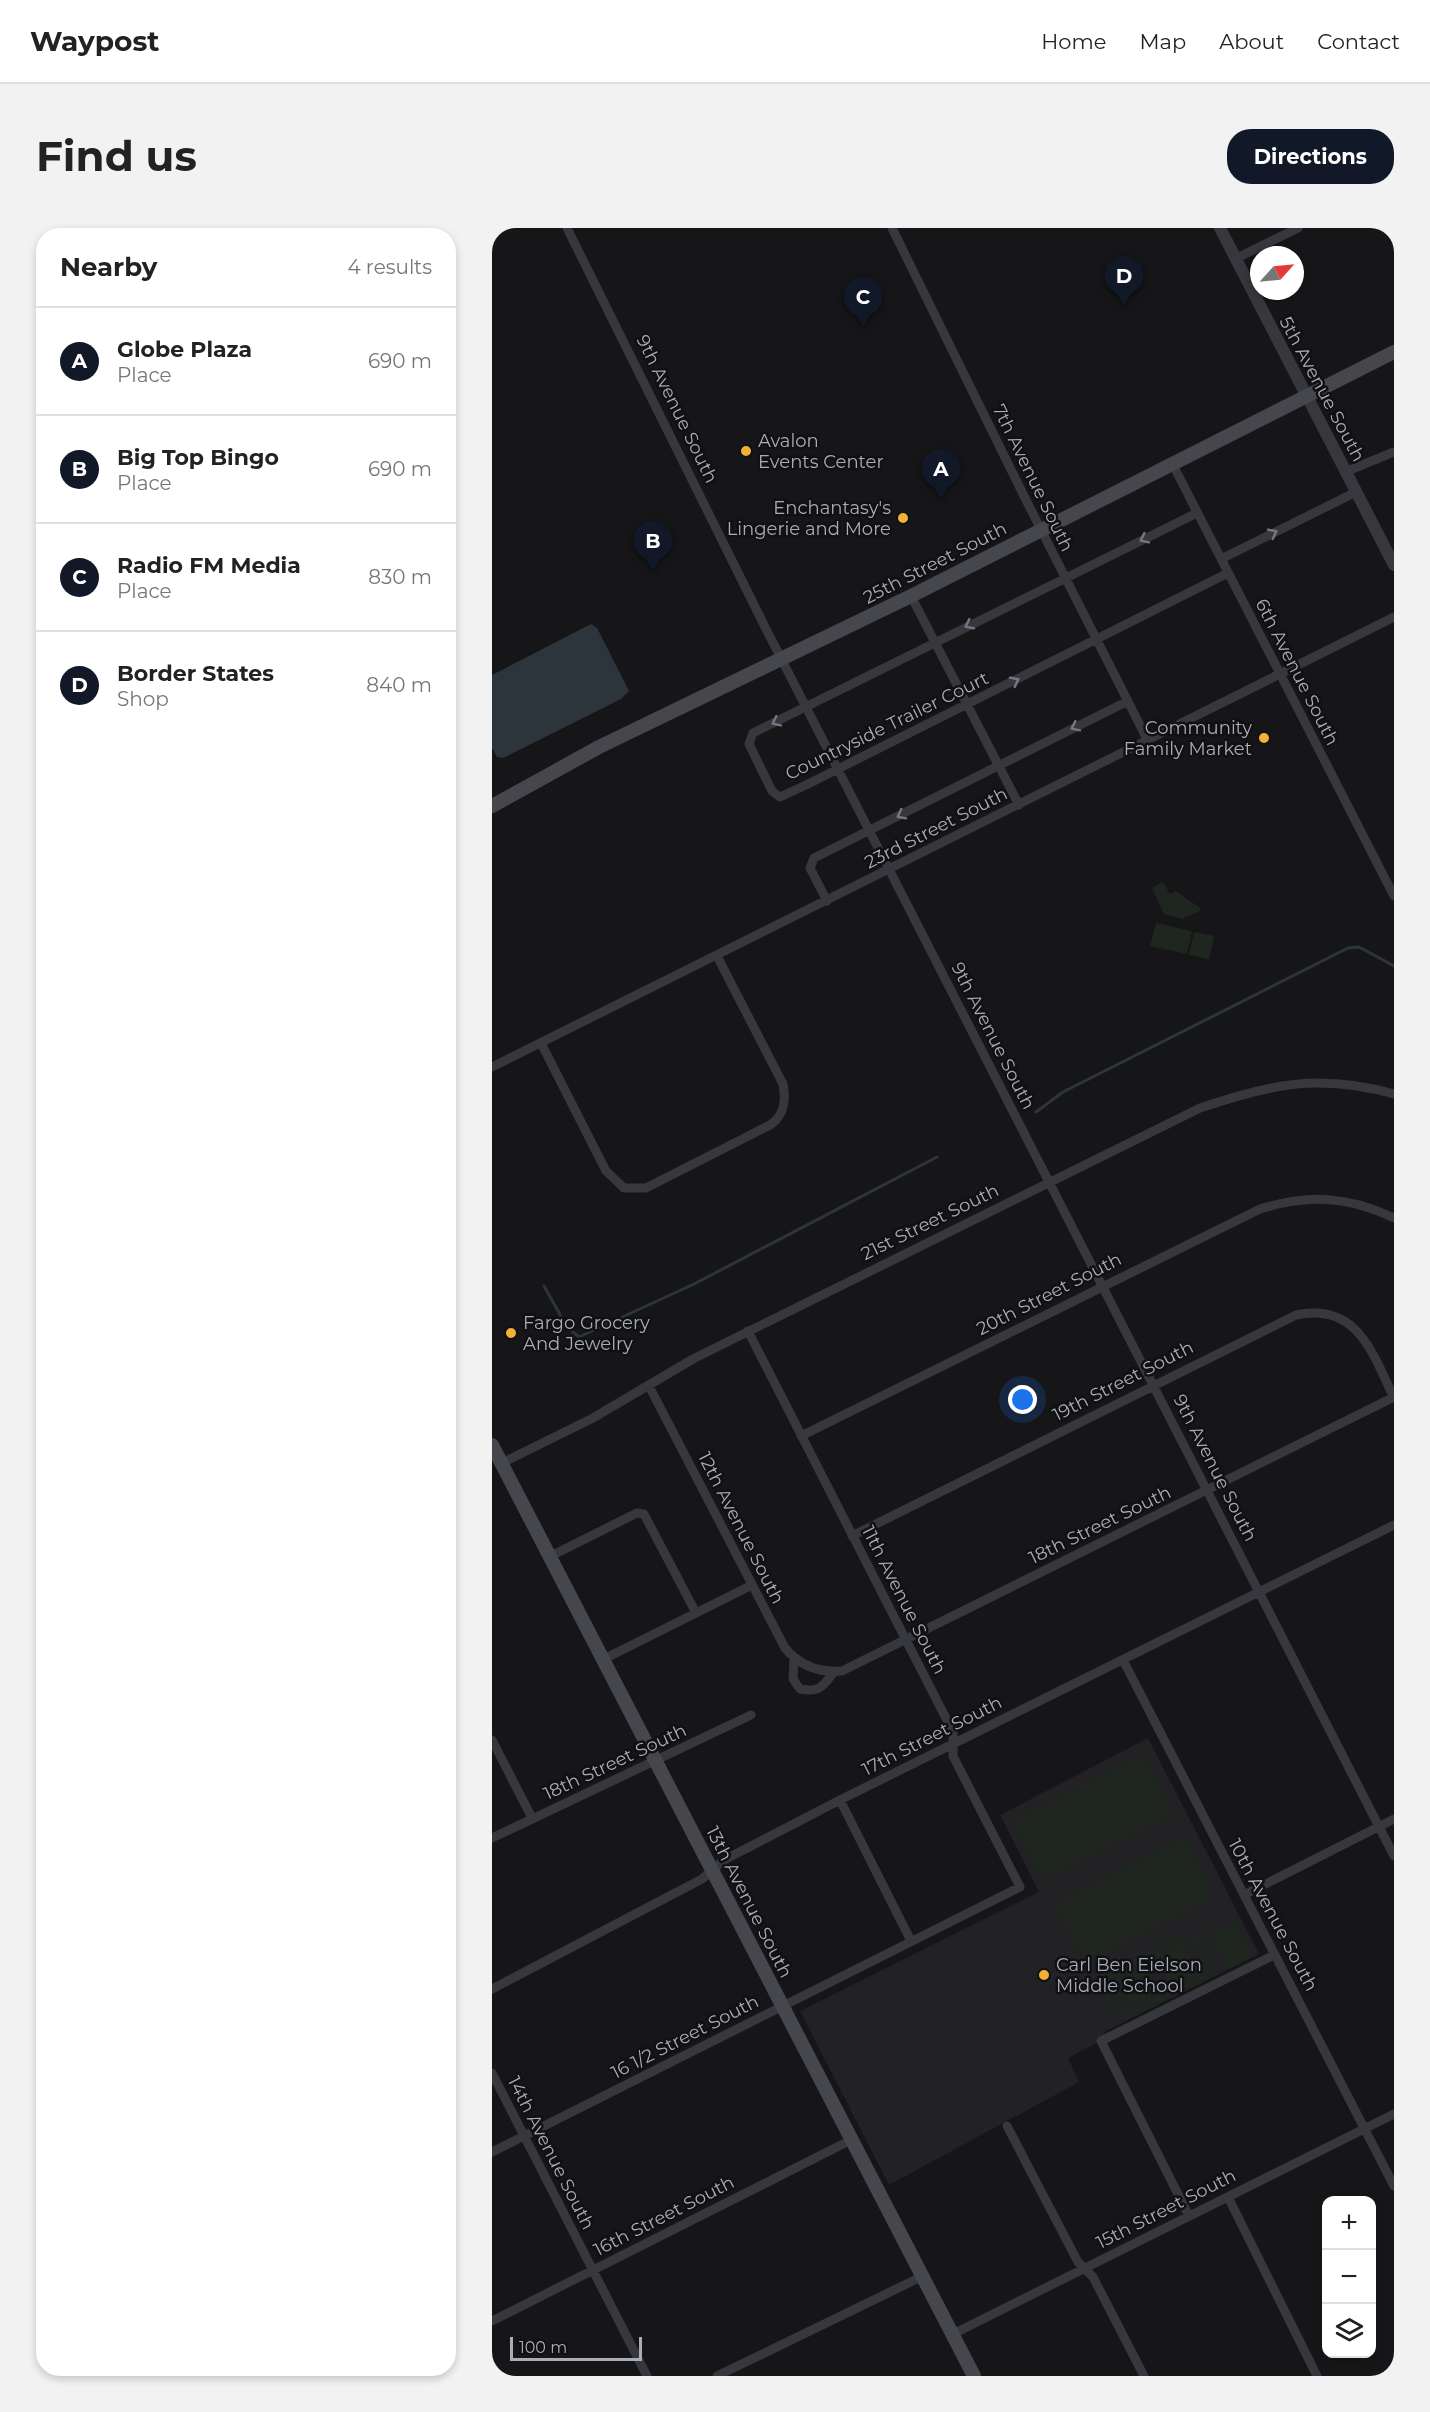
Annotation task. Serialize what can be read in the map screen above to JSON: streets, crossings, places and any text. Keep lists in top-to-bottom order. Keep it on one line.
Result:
{"streets":{"main road":["25th Street South","13th Avenue South"],"street":["5th Avenue South","9th Avenue South","7th Avenue South","6th Avenue South","Countryside Trailer Court","23rd Street South","21st Street South","20th Street South","19th Street South","18th Street South","12th Avenue South","11th Avenue South","17th Street South","10th Avenue South","16 1/2 Street South","14th Avenue South","15th Street South","16th Street South"]},"crossings":[["5th Avenue South","25th Street South"],["9th Avenue South","25th Street South"],["9th Avenue South","Countryside Trailer Court"],["9th Avenue South","23rd Street South"],["9th Avenue South","21st Street South"],["9th Avenue South","20th Street South"],["9th Avenue South","19th Street South"],["9th Avenue South","18th Street South"],["9th Avenue South","17th Street South"],["7th Avenue South","25th Street South"],["7th Avenue South","Countryside Trailer Court"],["7th Avenue South","23rd Street South"],["25th Street South","6th Avenue South"],["6th Avenue South","Countryside Trailer Court"],["6th Avenue South","23rd Street South"],["21st Street South","12th Avenue South"],["21st Street South","11th Avenue South"],["21st Street South","13th Avenue South"],["20th Street South","11th Avenue South"],["19th Street South","18th Street South"],["19th Street South","11th Avenue South"],["18th Street South","12th Avenue South"],["18th Street South","11th Avenue South"],["18th Street South","13th Avenue South"],["11th Avenue South","17th Street South"],["11th Avenue South","16 1/2 Street South"],["17th Street South","13th Avenue South"],["17th Street South","10th Avenue South"],["13th Avenue South","16 1/2 Street South"],["13th Avenue South","15th Street South"],["13th Avenue South","16th Street South"],["10th Avenue South","15th Street South"],["16 1/2 Street South","14th Avenue South"],["14th Avenue South","16th Street South"]],"places":["Avalon Events Center","Enchantasy's Lingerie and More","Community Family Market","Fargo Grocery And Jewelry","Carl Ben Eielson Middle School"],"scale_bar":"100 m","north":"top right","page":{"header":"Waypost","nav":["Home","Map","About","Contact"],"buttons":"Directions","title":"Find us","heading":["Nearby","4 results"],"pins":["D","C","A","B"],"list":[{"mark":"A","name":"Globe Plaza","note":"Place","value":"690 m"},{"mark":"B","name":"Big Top Bingo","note":"Place","value":"690 m"},{"mark":"C","name":"Radio FM Media","note":"Place","value":"830 m"},{"mark":"D","name":"Border States","note":"Shop","value":"840 m"}],"map_buttons":["+","−"],"scale":"100 m"}}
